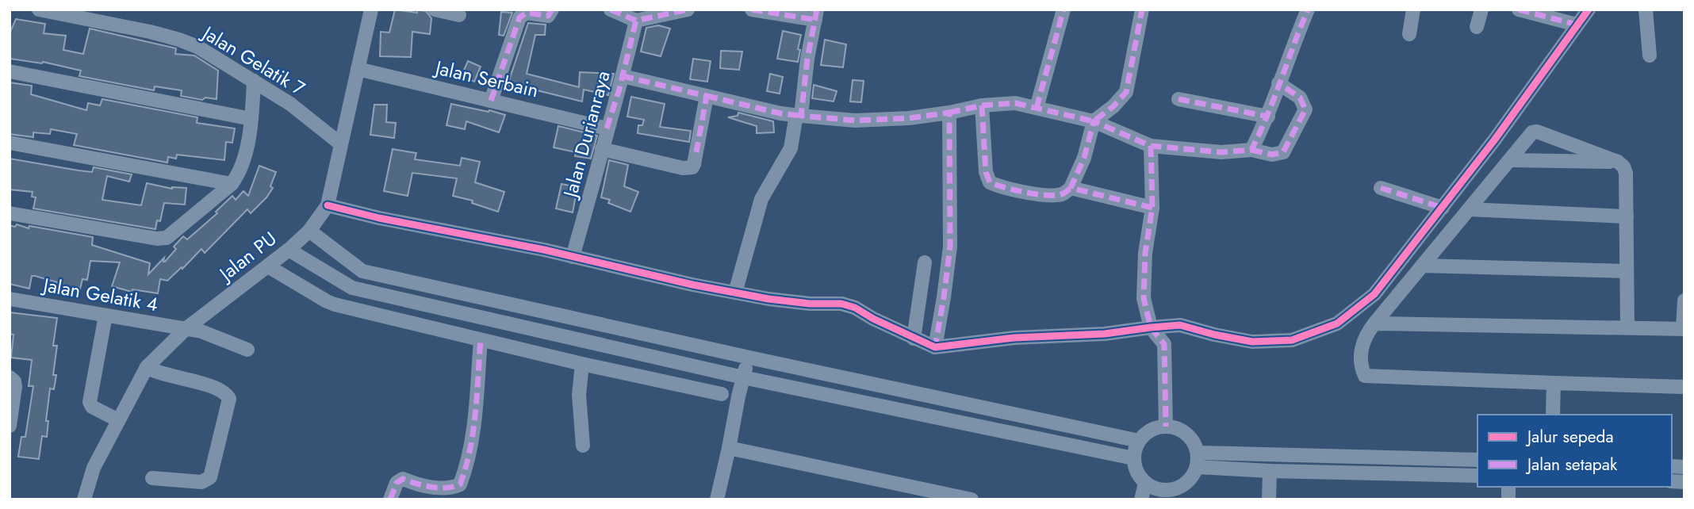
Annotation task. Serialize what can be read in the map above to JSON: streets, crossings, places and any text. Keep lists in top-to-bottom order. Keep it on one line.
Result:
{"streets":{"street":["Jalan Gelatik 7","Jalan Serbain","Jalan Durianraya","Jalan PU","Jalan Gelatik 4"]},"crossings":[["Jalan Gelatik 7","Jalan PU"],["Jalan Serbain","Jalan Durianraya"],["Jalan Serbain","Jalan PU"],["Jalan PU","Jalan Gelatik 4"]],"legend":["Jalur sepeda","Jalan setapak"]}
